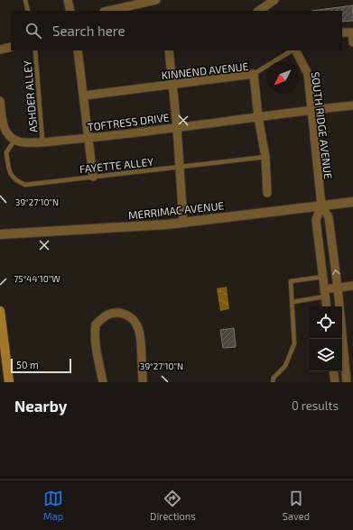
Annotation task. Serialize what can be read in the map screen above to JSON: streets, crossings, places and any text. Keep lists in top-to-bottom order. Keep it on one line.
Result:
{"streets":{"street":["KINNEND AVENUE","TOFTRESS DRIVE","SOUTH RIDGE AVENUE","MERRIMAC AVENUE"],"lane":["ASHDER ALLEY","FAYETTE ALLEY"]},"crossings":[["KINNEND AVENUE","TOFTRESS DRIVE"],["KINNEND AVENUE","FAYETTE ALLEY"],["ASHDER ALLEY","TOFTRESS DRIVE"],["TOFTRESS DRIVE","SOUTH RIDGE AVENUE"],["TOFTRESS DRIVE","FAYETTE ALLEY"],["SOUTH RIDGE AVENUE","MERRIMAC AVENUE"]],"scale_bar":"50 m","north":"bottom left","page":{"search":"Search here","scale":"50 m","heading":["Nearby","0 results"],"nav":["Map","Directions","Saved"]},"coordinates":["39°27'10\"N","75°44'10\"W"]}
